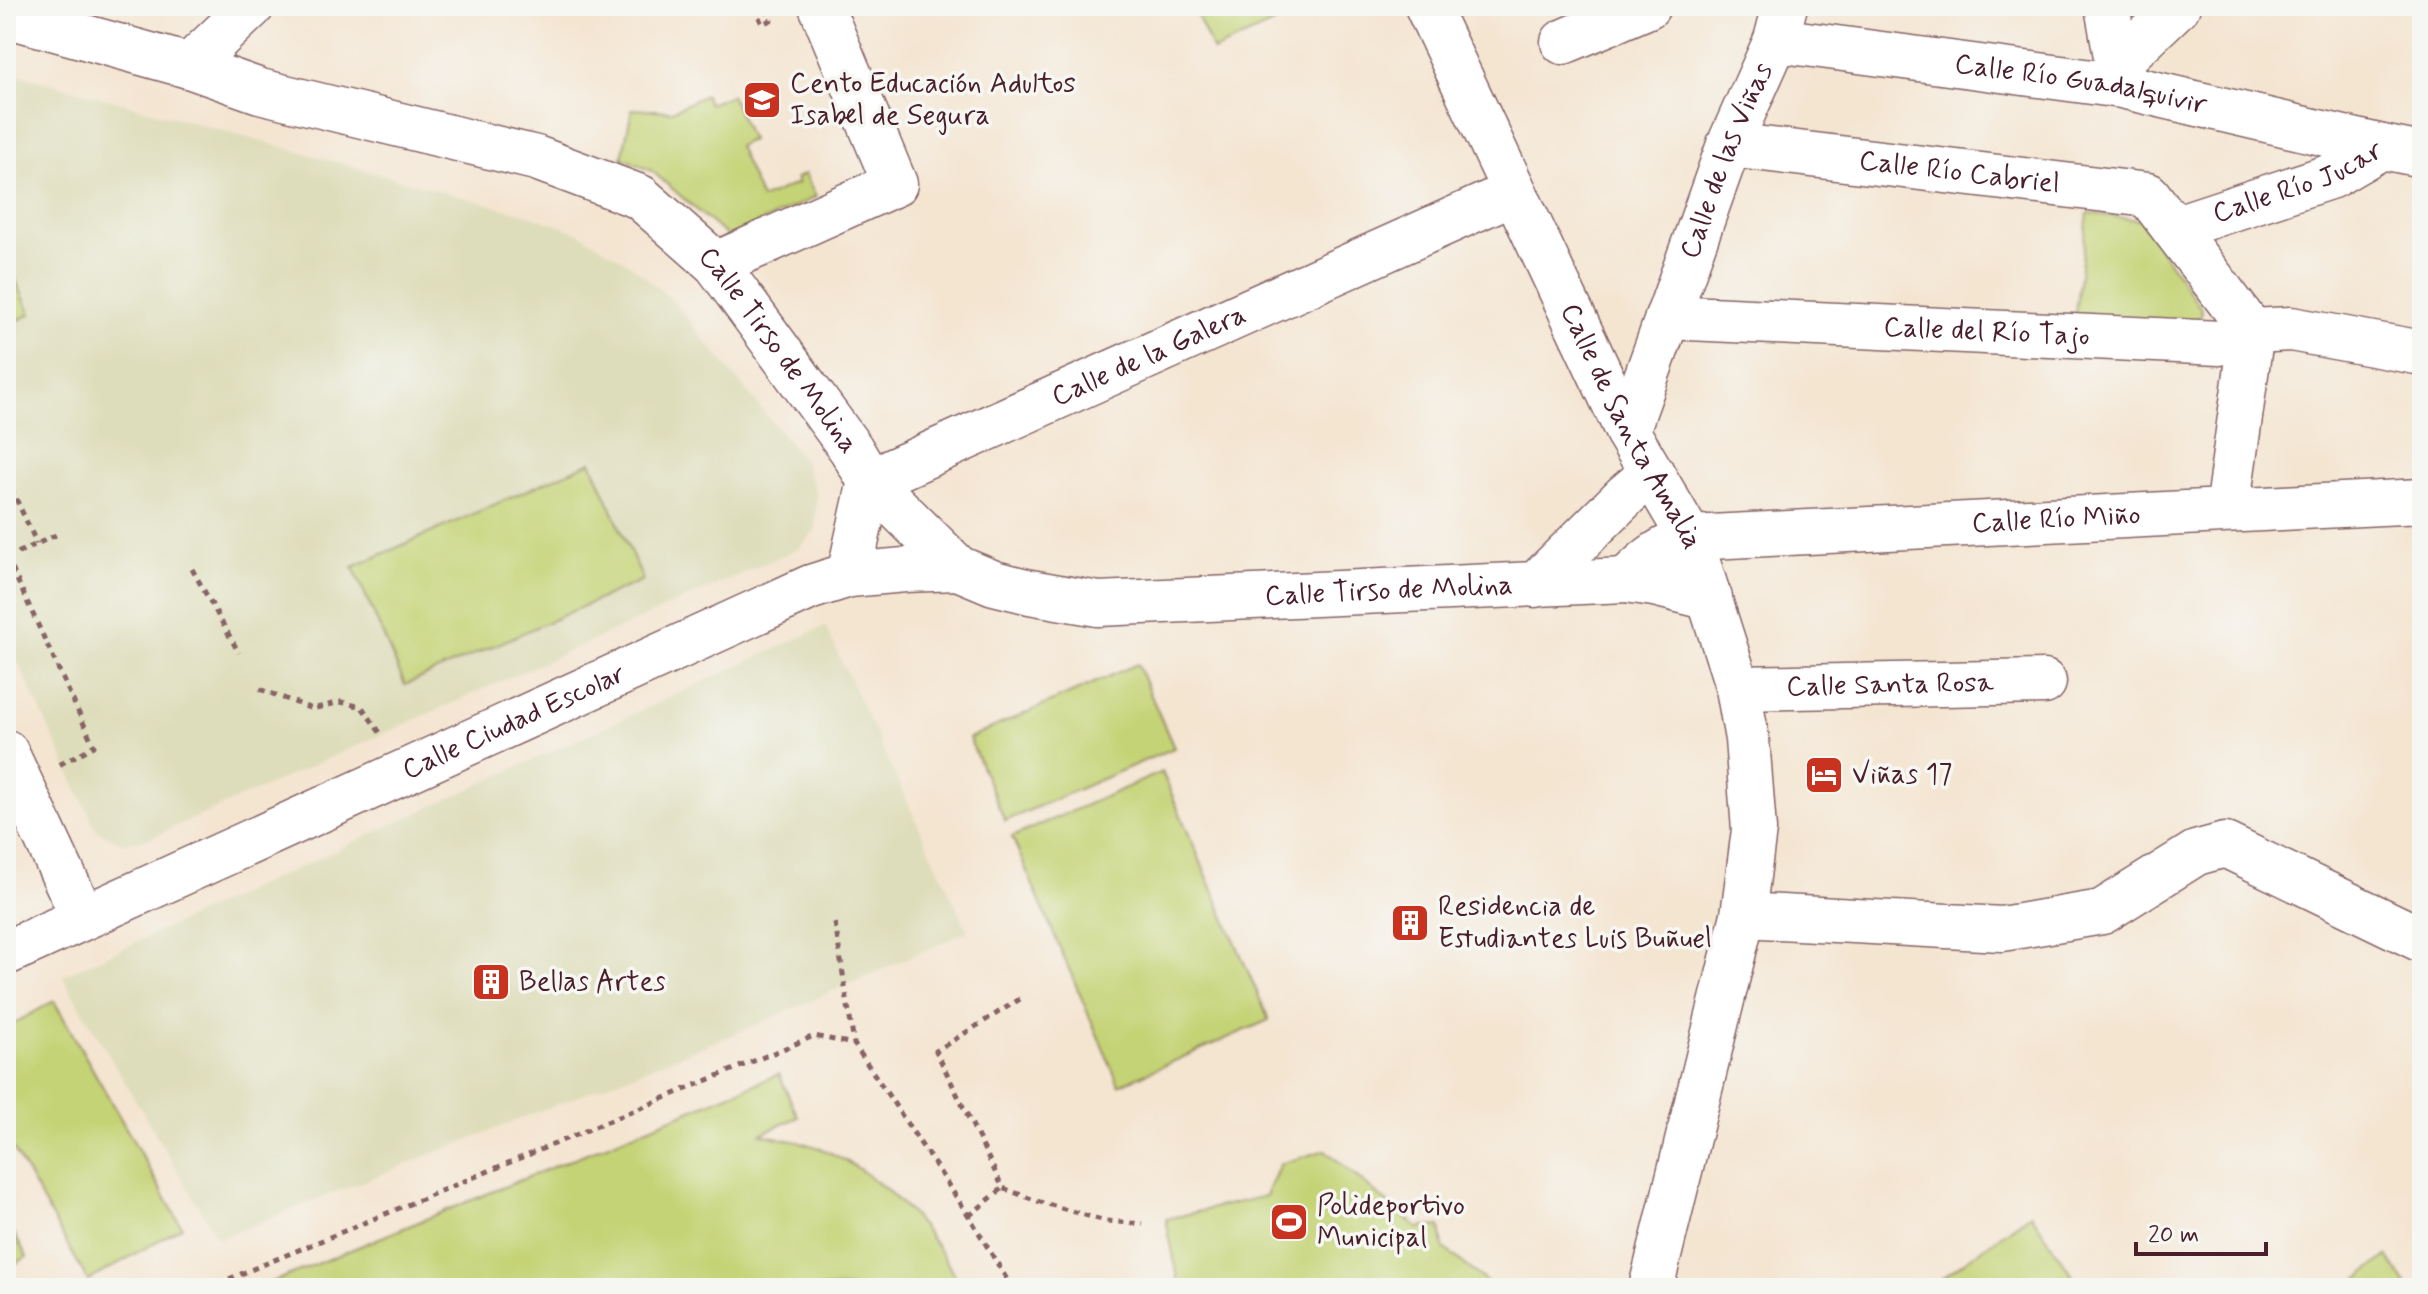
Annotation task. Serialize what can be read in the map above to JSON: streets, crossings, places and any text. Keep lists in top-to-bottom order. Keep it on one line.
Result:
{"streets":{"street":["Calle Río Guadalquivir","Calle de las Viñas","Calle Río Cabriel","Calle Río Jucar","Calle del Río Tajo","Calle Tirso de Molina","Calle de la Galera","Calle de Santa Amalia","Calle Río Miño","Calle Santa Rosa","Calle Ciudad Escolar"]},"crossings":[["Calle Río Guadalquivir","Calle de las Viñas"],["Calle Río Guadalquivir","Calle Río Jucar"],["Calle de las Viñas","Calle Río Cabriel"],["Calle de las Viñas","Calle del Río Tajo"],["Calle Río Cabriel","Calle Río Jucar"],["Calle Río Cabriel","Calle del Río Tajo"],["Calle Tirso de Molina","Calle de la Galera"],["Calle Tirso de Molina","Calle de Santa Amalia"],["Calle Tirso de Molina","Calle Ciudad Escolar"],["Calle de la Galera","Calle de Santa Amalia"],["Calle de Santa Amalia","Calle Río Miño"],["Calle de Santa Amalia","Calle Santa Rosa"]],"places":{"school or university":["Cento Educación Adultos Isabel de Segura"],"hotel":["Viñas 17"],"building":["Residencia de Estudiantes Luis Buñuel","Bellas Artes"],"sports":["Polideportivo Municipal"]},"scale_bar":"20 m"}
